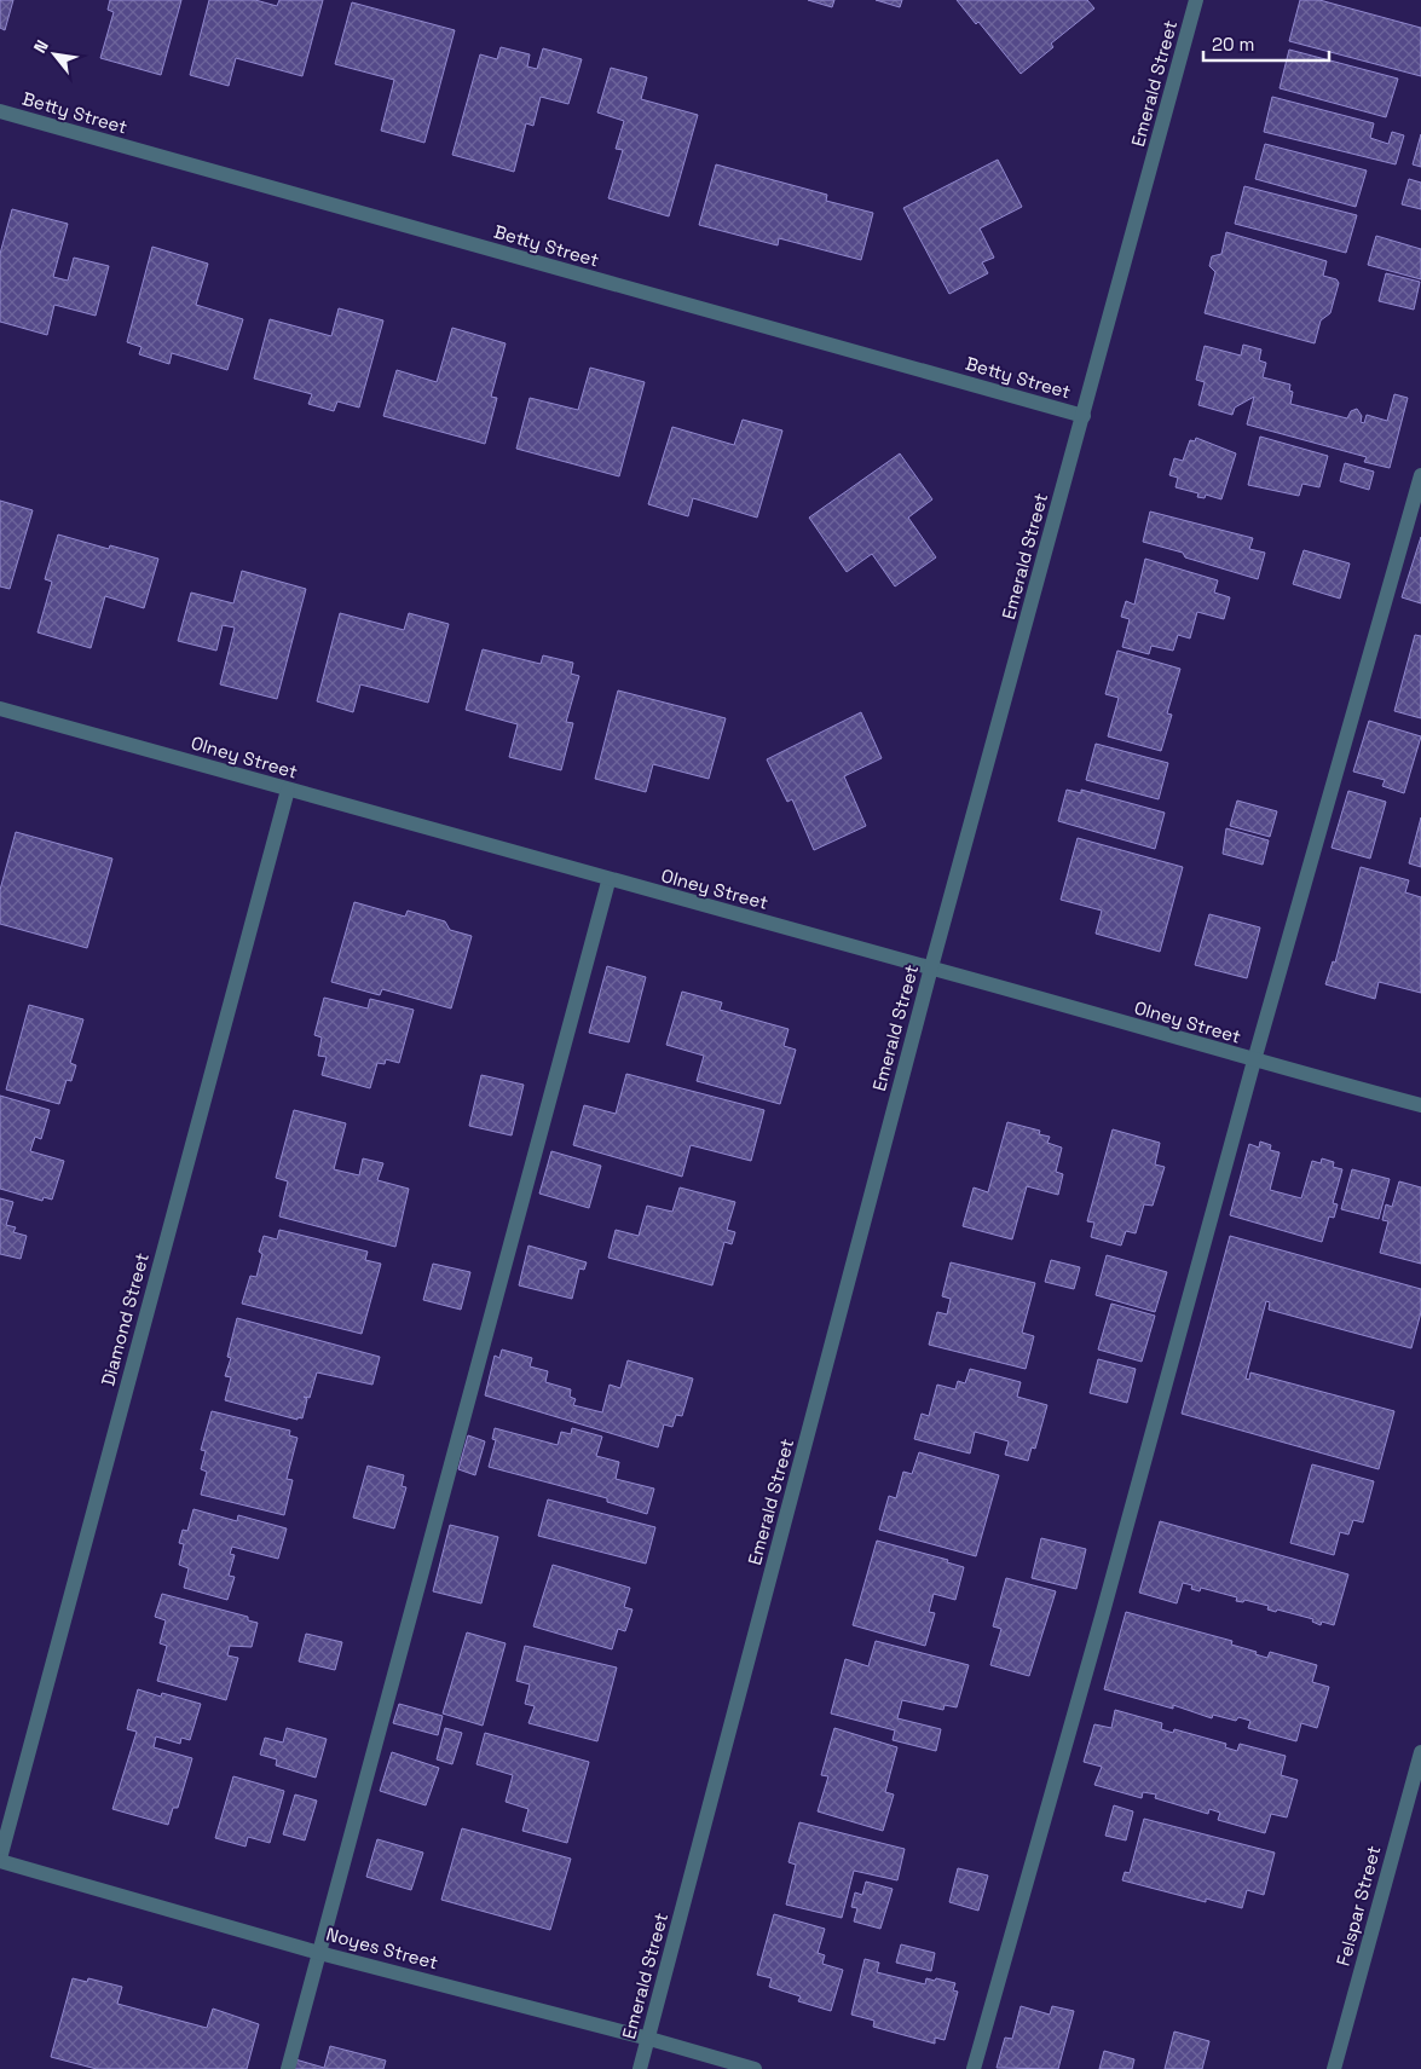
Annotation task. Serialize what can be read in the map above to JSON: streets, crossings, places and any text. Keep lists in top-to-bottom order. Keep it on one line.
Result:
{"streets":{"street":["Emerald Street","Betty Street","Olney Street","Diamond Street","Felspar Street","Noyes Street"]},"crossings":[["Emerald Street","Betty Street"],["Emerald Street","Olney Street"],["Emerald Street","Noyes Street"],["Olney Street","Diamond Street"],["Diamond Street","Noyes Street"]],"scale_bar":"20 m","north":"top left"}
